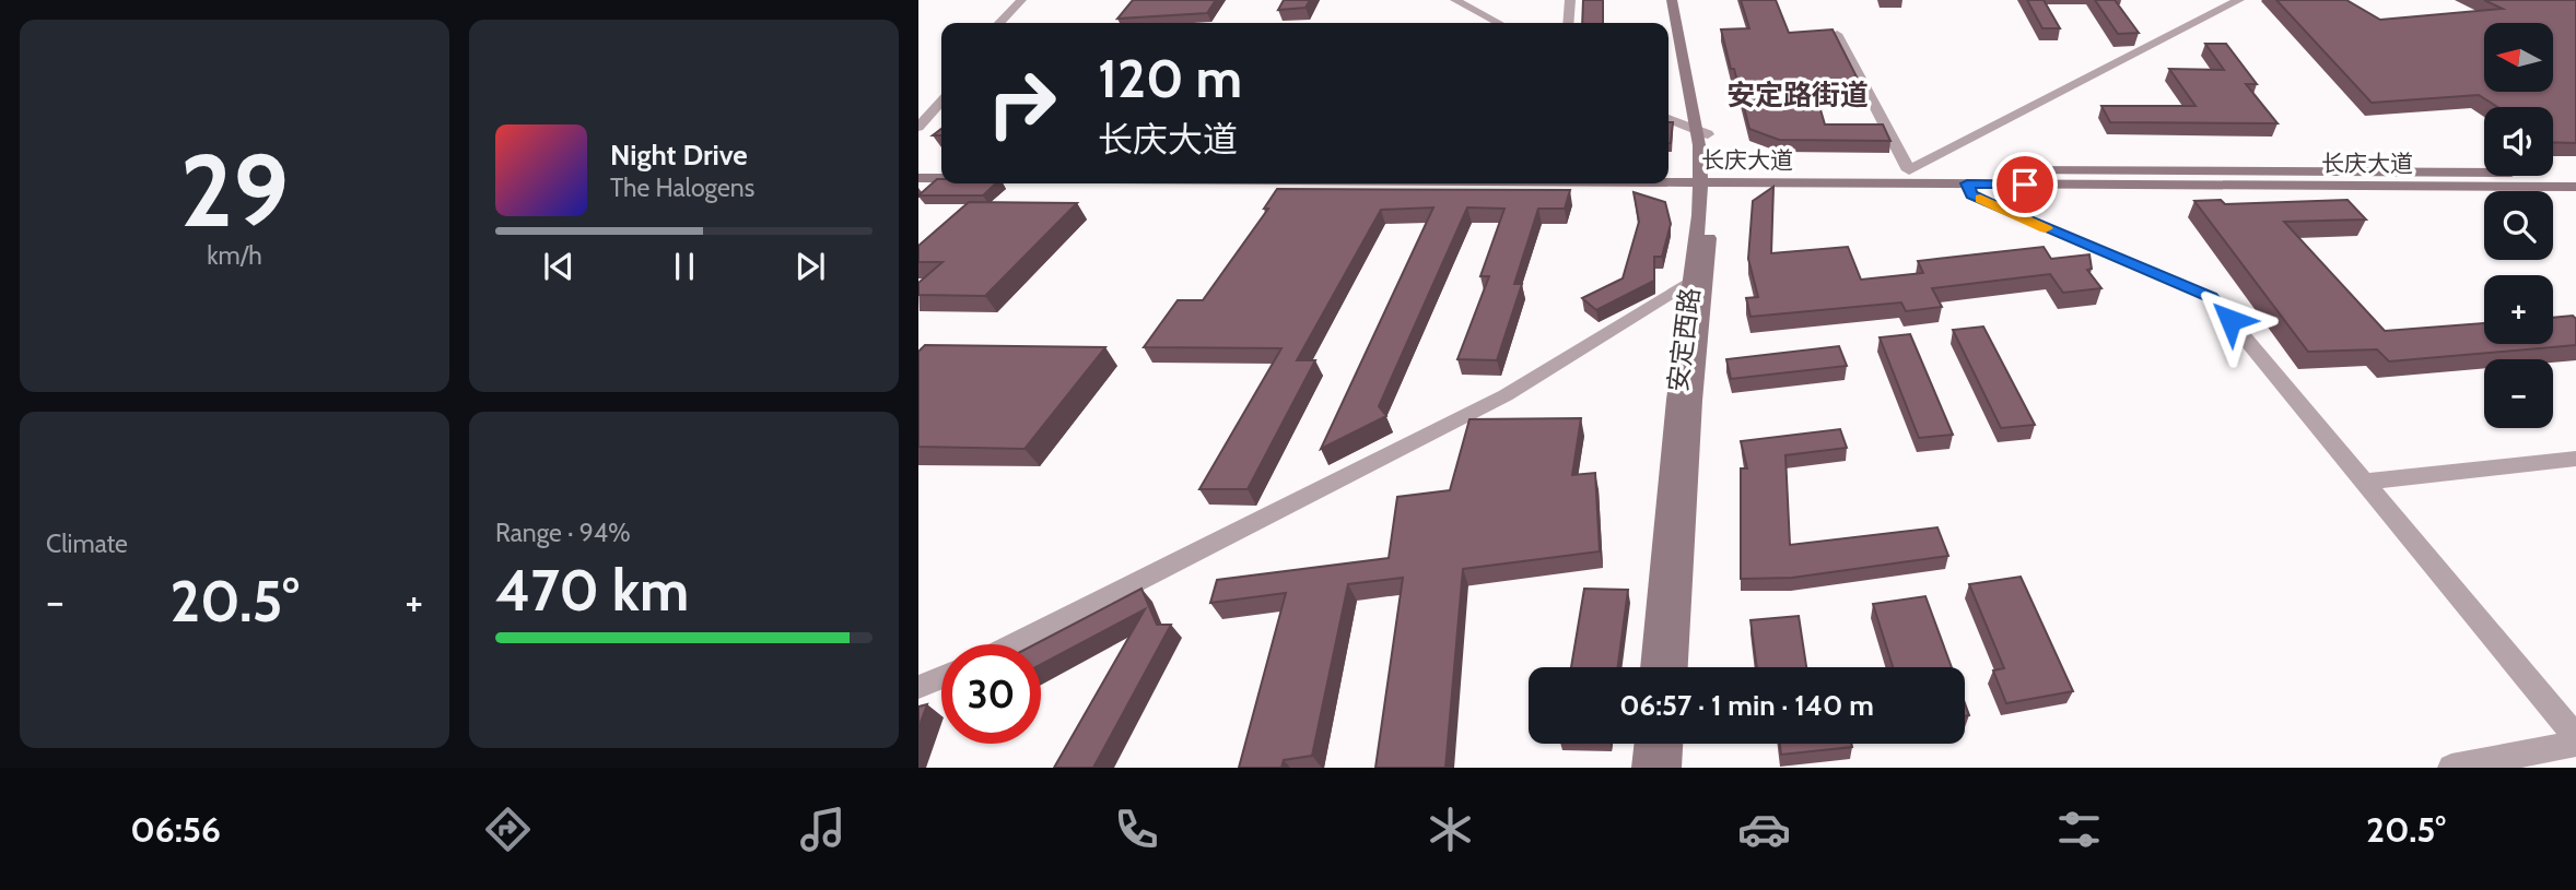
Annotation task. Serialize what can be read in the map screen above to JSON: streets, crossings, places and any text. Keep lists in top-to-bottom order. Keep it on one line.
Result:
{"streets":{"main road":["长庆大道","安定西路"]},"crossings":[["长庆大道","安定西路"]],"districts":["安定路街道"],"north":"left","page":{"tile":[["29","km/h"],"Climate",["Range · 94%","470 km"]],"map_buttons":["+","−"],"turn":["120 m","长庆大道"],"song":["Night Drive","The Halogens"],"heat":["−","20.5°","+"],"limit":"30","trip":"06:57 · 1 min · 140 m","tabs":["06:56","20.5°"]}}
